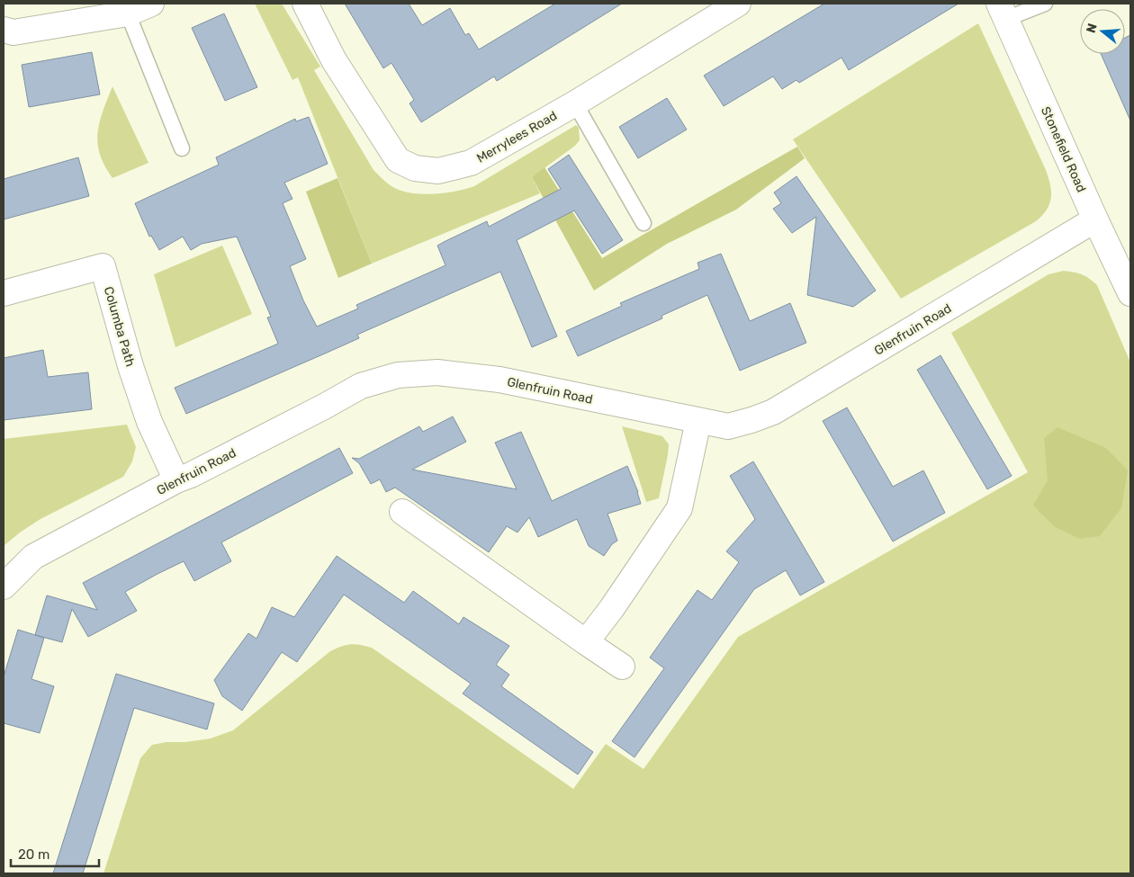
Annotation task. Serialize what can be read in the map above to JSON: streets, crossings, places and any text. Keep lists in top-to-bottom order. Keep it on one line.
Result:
{"streets":{"street":["Merrylees Road","Stonefield Road","Columba Path","Glenfruin Road"]},"crossings":[["Stonefield Road","Glenfruin Road"],["Columba Path","Glenfruin Road"]],"scale_bar":"20 m","north":"left"}
